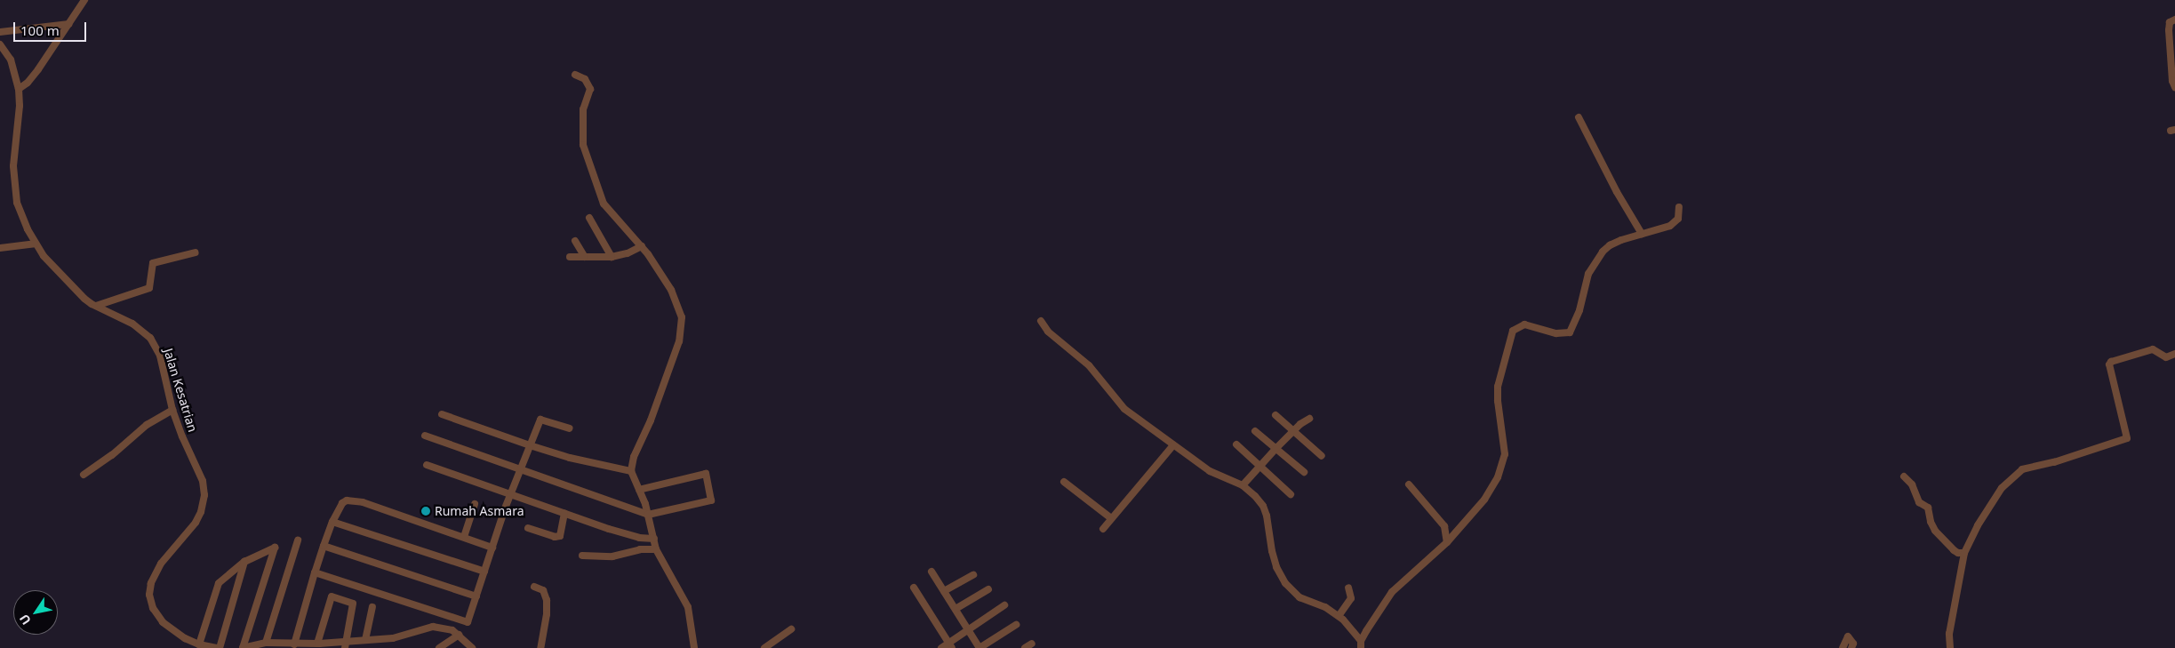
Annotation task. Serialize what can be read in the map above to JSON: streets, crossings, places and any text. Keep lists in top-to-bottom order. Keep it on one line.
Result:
{"streets":{"street":["Jalan Kesatrian"]},"places":["Rumah Asmara"],"scale_bar":"100 m","north":"bottom left"}
